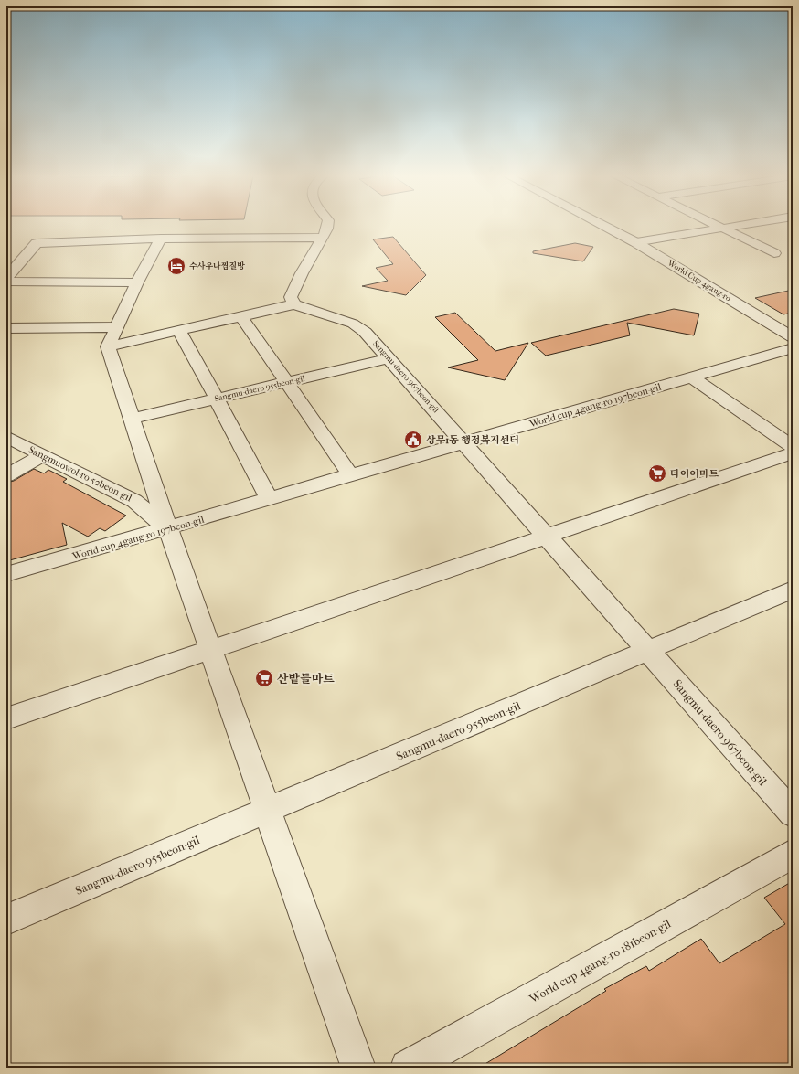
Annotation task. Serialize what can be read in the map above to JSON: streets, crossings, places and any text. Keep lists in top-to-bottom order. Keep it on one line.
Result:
{"streets":{"street":["World Cup 4gang-ro","Sangmu-daero 967beon-gil","Sangmu-daero 955beon-gil","World cup 4gang-ro 197beon-gil","Sangmuowol-ro 52beon-gil","World cup 4gang-ro 181beon-gil"]},"crossings":[["Sangmu-daero 967beon-gil","Sangmu-daero 955beon-gil"],["Sangmu-daero 967beon-gil","World cup 4gang-ro 197beon-gil"],["World cup 4gang-ro 197beon-gil","Sangmuowol-ro 52beon-gil"]],"places":{"hotel":["수사우나찜질방"],"public building":["상무1동 행정복지센터"],"supermarket":["타이어마트","산밭들마트"]}}
